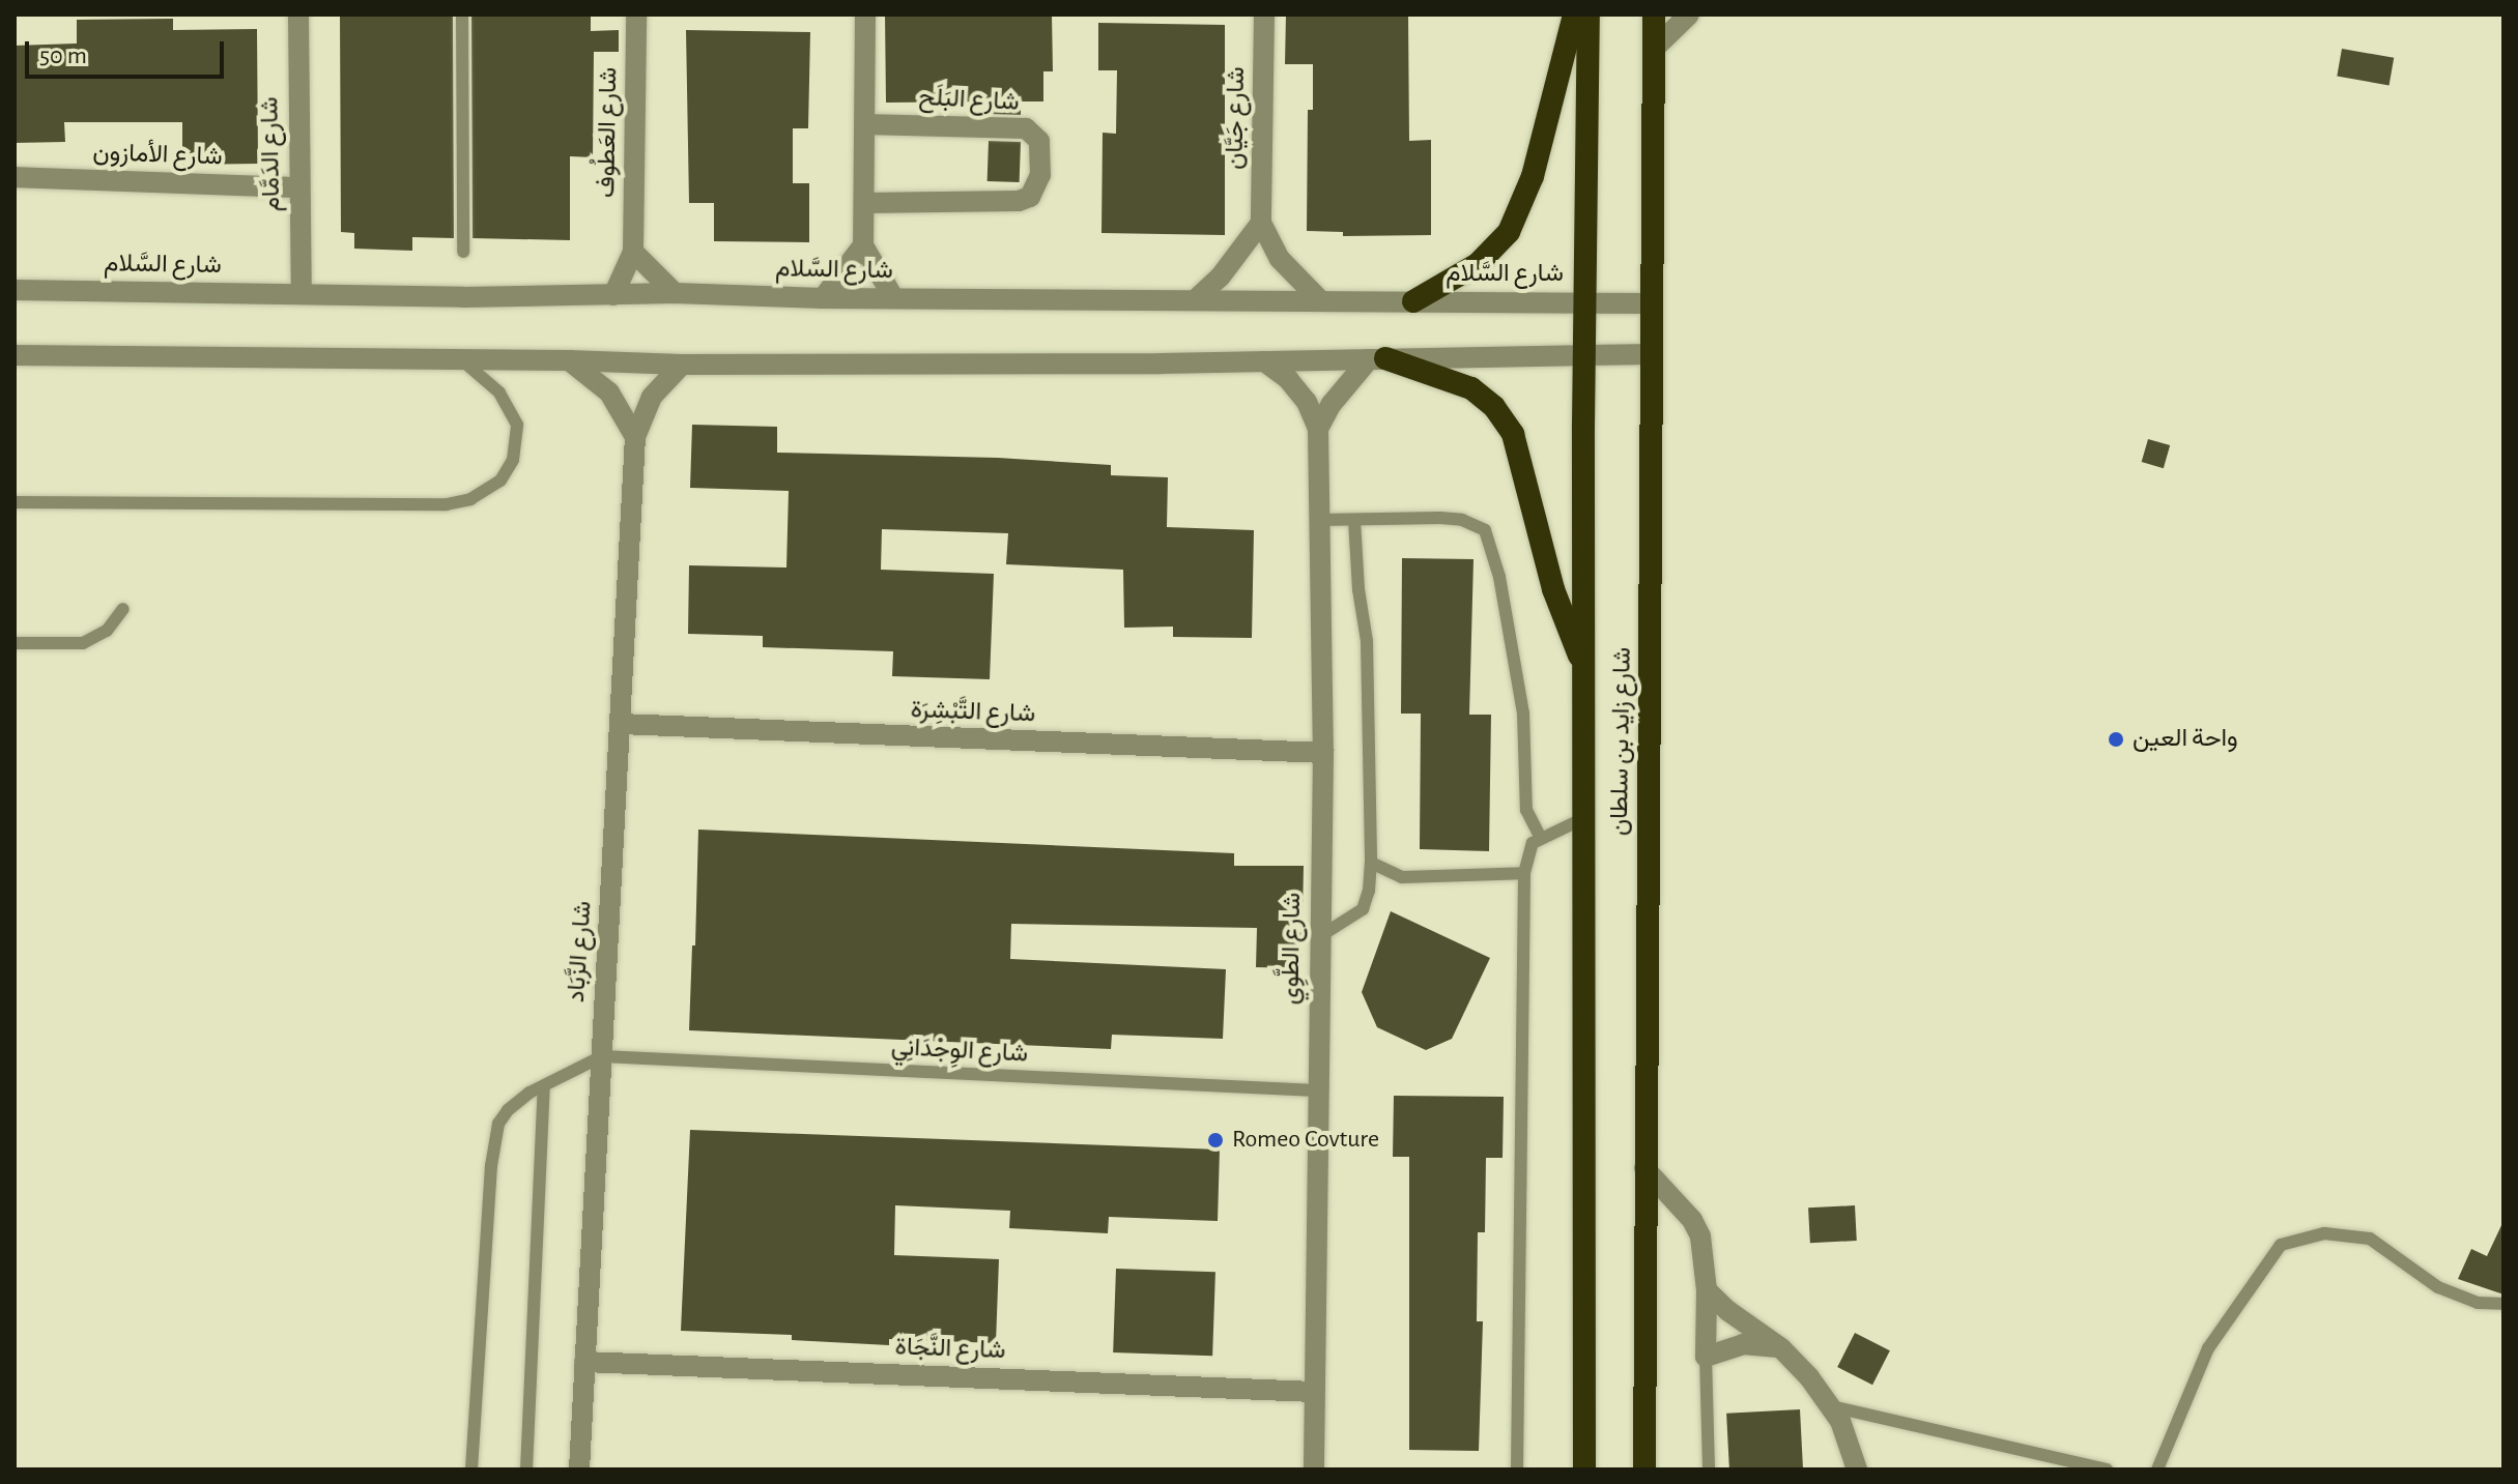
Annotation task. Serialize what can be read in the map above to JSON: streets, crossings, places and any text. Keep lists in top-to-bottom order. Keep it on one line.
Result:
{"streets":{"highway":["شارع زايد بن سلطان"],"street":["شارع البَلَح","شارع جَيَّان","شارع العَطُوف","شارع الدَمَّام","شارع الأمازون","شارع السَّلام","شارع التَّبْشِرَة","شارع الطَّوِي","شارع الزَّبَاد","شارع النَّجَاة"],"lane":["شارع الوِجْدَانِي"]},"crossings":[["شارع جَيَّان","شارع السَّلام"],["شارع العَطُوف","شارع السَّلام"],["شارع الدَمَّام","شارع الأمازون"],["شارع الدَمَّام","شارع السَّلام"],["شارع السَّلام","شارع زايد بن سلطان"],["شارع التَّبْشِرَة","شارع الطَّوِي"],["شارع التَّبْشِرَة","شارع الزَّبَاد"],["شارع الطَّوِي","شارع الوِجْدَانِي"],["شارع الطَّوِي","شارع النَّجَاة"],["شارع الزَّبَاد","شارع الوِجْدَانِي"],["شارع الزَّبَاد","شارع النَّجَاة"]],"places":["واحة العين","Romeo Covture"],"scale_bar":"50 m"}
